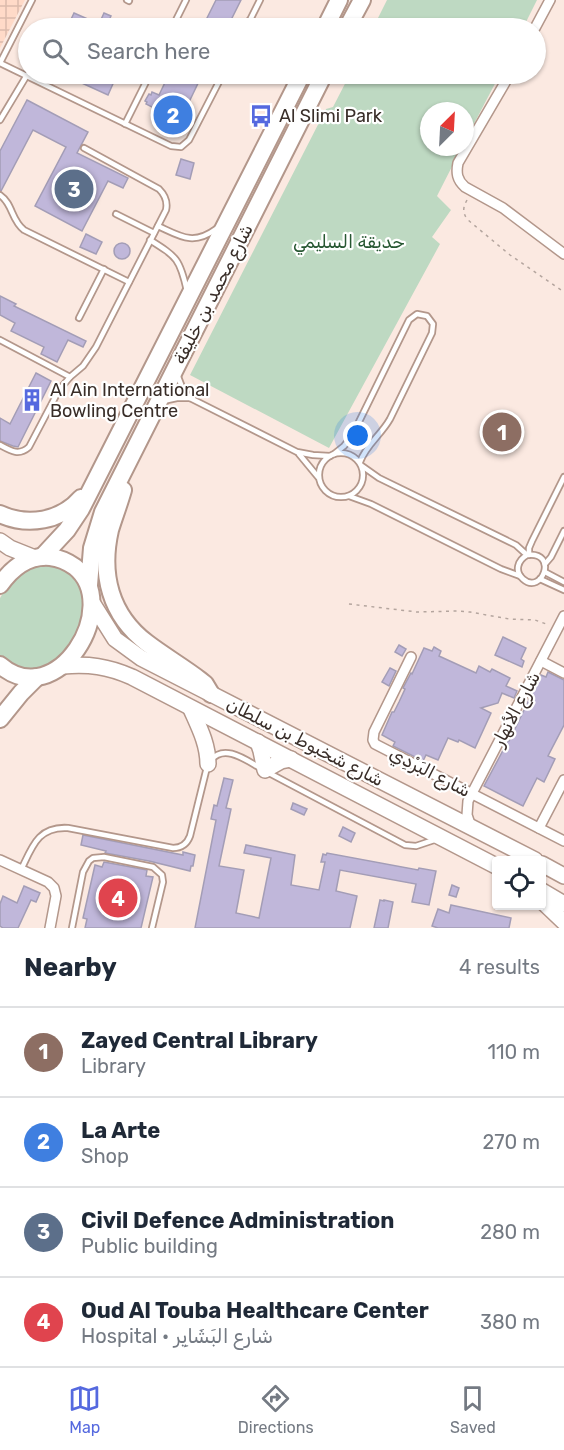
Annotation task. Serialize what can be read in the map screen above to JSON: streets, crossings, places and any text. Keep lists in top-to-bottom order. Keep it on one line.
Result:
{"streets":{"highway":["شارع محمد بن خليفة"],"main road":["شارع شخبوط بن سلطان"],"street":["شارع الأنهار","شارع البَرْدِي"]},"crossings":[["شارع الأنهار","شارع البَرْدِي"]],"parks":["حديقة السليمي"],"places":{"bus stop":["Al Slimi Park"],"building":["Al Ain International Bowling Centre"]},"north":"top right","page":{"search":"Search here","pins":["2","3","1","4"],"heading":["Nearby","4 results"],"list":[{"mark":"1","name":"Zayed Central Library","note":"Library","value":"110 m"},{"mark":"2","name":"La Arte","note":"Shop","value":"270 m"},{"mark":"3","name":"Civil Defence Administration","note":"Public building","value":"280 m"},{"mark":"4","name":"Oud Al Touba Healthcare Center","note":"Hospital · شارع البَشَايِر","value":"380 m"}],"nav":["Map","Directions","Saved"]}}
